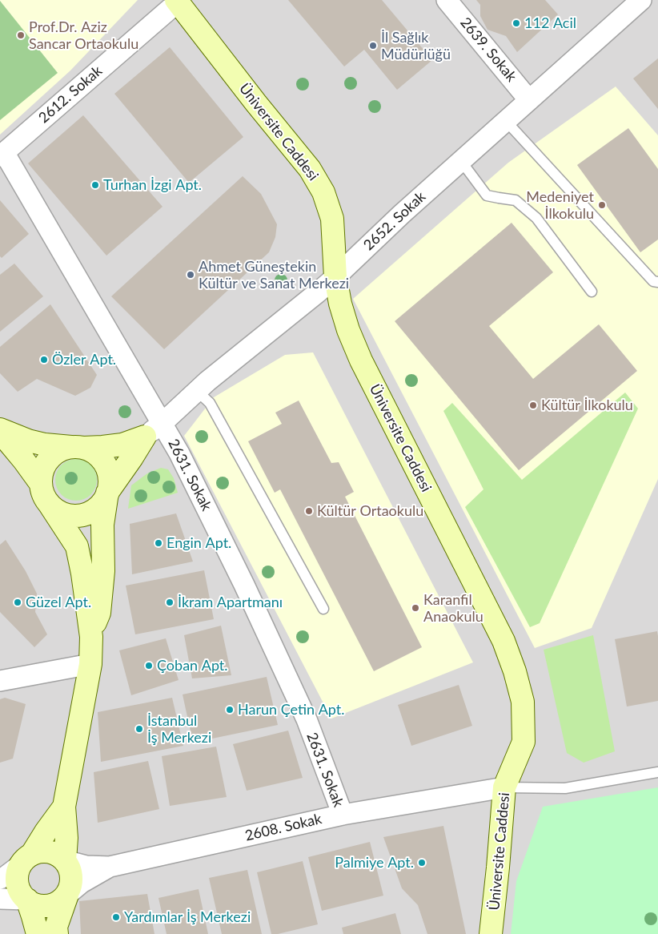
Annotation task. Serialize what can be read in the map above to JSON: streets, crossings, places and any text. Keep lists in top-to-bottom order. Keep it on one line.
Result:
{"streets":{"street":["2639. Sokak","2612. Sokak","Üniversite Caddesi","2652. Sokak","2631. Sokak","2608. Sokak"]},"crossings":[["2639. Sokak","2652. Sokak"],["2612. Sokak","Üniversite Caddesi"],["2612. Sokak","2631. Sokak"],["Üniversite Caddesi","2652. Sokak"],["Üniversite Caddesi","2608. Sokak"],["2652. Sokak","2631. Sokak"],["2631. Sokak","2608. Sokak"]],"places":["112 Acil","Prof.Dr. Aziz Sancar Ortaokulu","İl Sağlık Müdürlüğü","Turhan İzgi Apt.","Medeniyet İlkokulu","Ahmet Güneştekin Kültür ve Sanat Merkezi","Özler Apt.","Kültür İlkokulu","Kültür Ortaokulu","Engin Apt.","Güzel Apt.","İkram Apartmanı","Karanfil Anaokulu","Çoban Apt.","Harun Çetin Apt.","İstanbul İş Merkezi","Palmiye Apt.","Yardımlar İş Merkezi"]}
